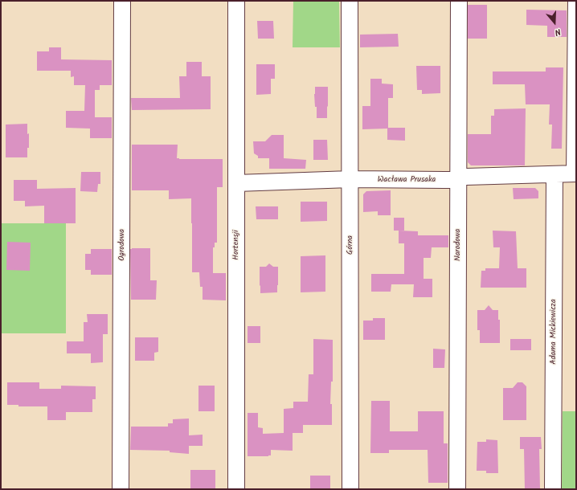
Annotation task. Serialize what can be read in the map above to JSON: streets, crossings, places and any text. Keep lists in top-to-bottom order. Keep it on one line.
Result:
{"streets":{"street":["Wacława Prusaka","Ogrodowa","Hortensji","Górna","Narodowa","Adama Mickiewicza"]},"crossings":[["Wacława Prusaka","Hortensji"],["Wacława Prusaka","Górna"],["Wacława Prusaka","Narodowa"],["Wacława Prusaka","Adama Mickiewicza"]],"north":"bottom"}
